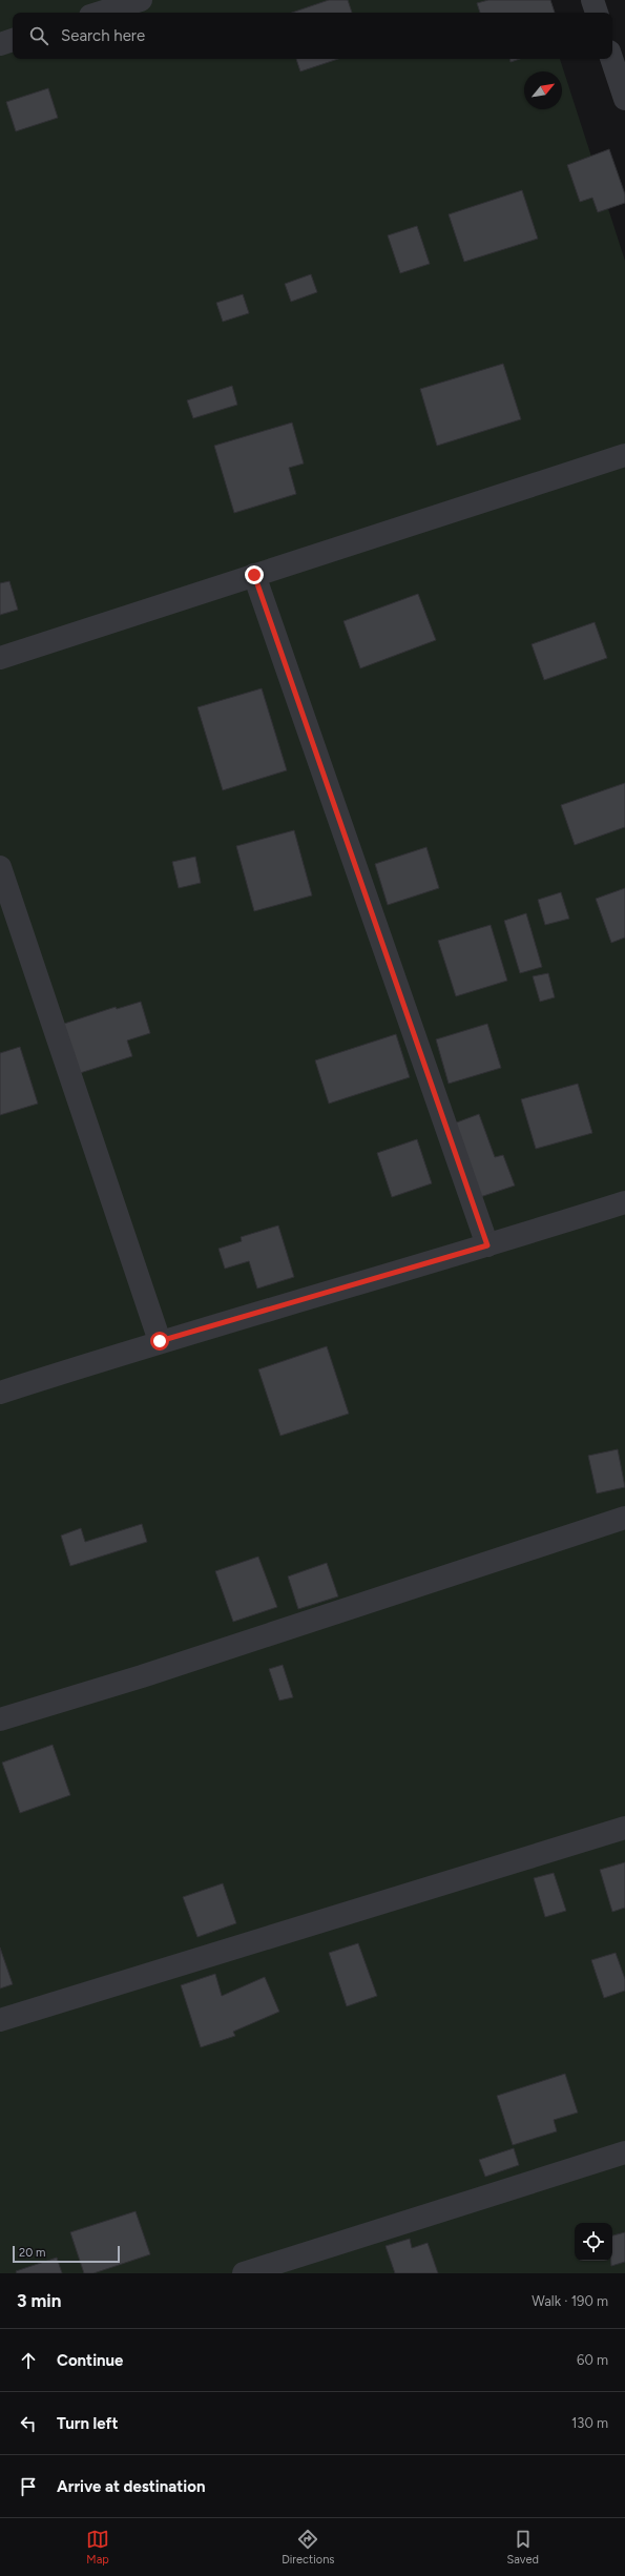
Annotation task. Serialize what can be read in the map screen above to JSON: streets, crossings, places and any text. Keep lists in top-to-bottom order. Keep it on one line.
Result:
{"scale_bar":"20 m","north":"top right","page":{"search":"Search here","scale":"20 m","heading":["3 min","Walk · 190 m"],"list":[["Continue","60 m"],["Turn left","130 m"],"Arrive at destination"],"nav":["Map","Directions","Saved"]}}
